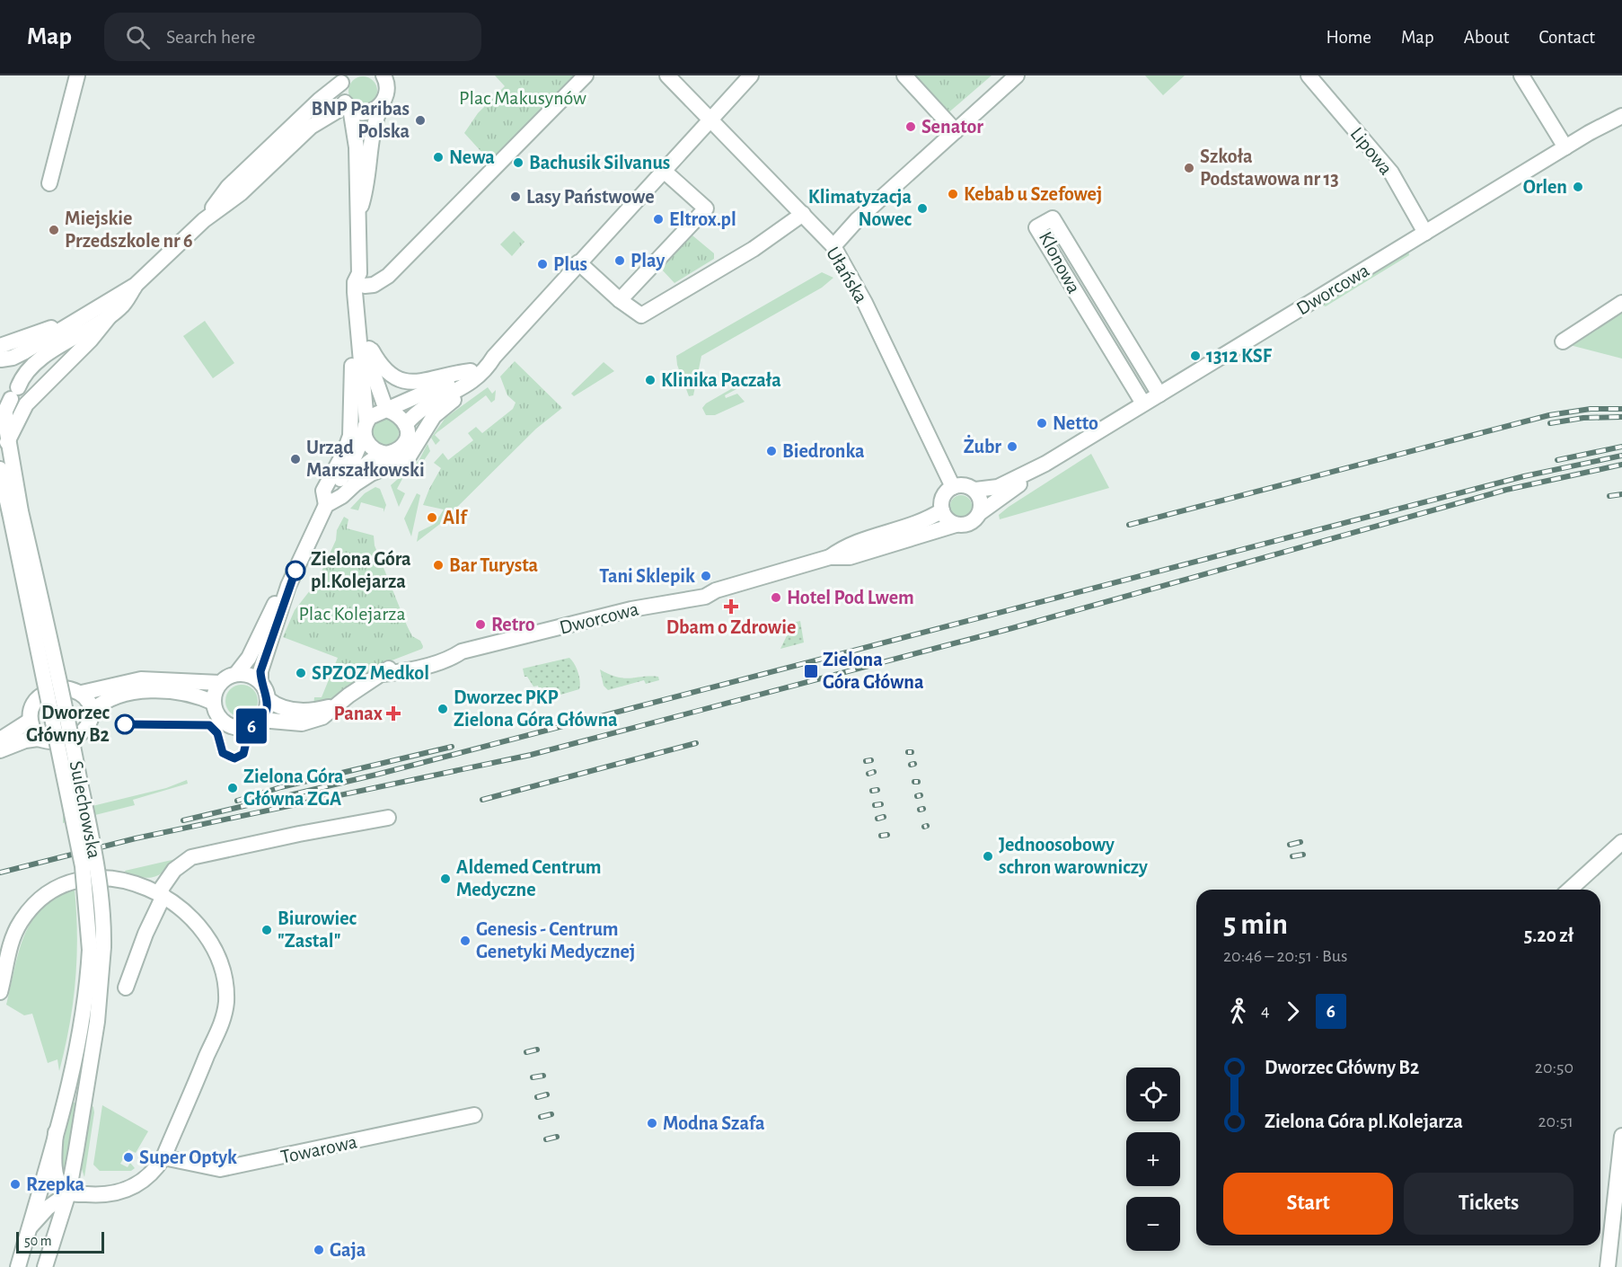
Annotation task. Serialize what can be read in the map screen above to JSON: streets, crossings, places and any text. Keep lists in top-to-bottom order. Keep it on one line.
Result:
{"streets":{"street":["Lipowa","Klonowa","Ułańska","Dworcowa","Sulechowska","Towarowa"]},"crossings":[["Lipowa","Dworcowa"],["Klonowa","Dworcowa"],["Ułańska","Dworcowa"]],"parks":["Plac Makusynów","Plac Kolejarza"],"places":{"other":["BNP Paribas Polska","Senator","Newa","Bachusik Silvanus","Szkoła Podstawowa nr 13","Orlen","Kebab u Szefowej","Lasy Państwowe","Klimatyzacja Nowec","Eltrox.pl","Miejskie Przedszkole nr 6","Play","Plus","1312 KSF","Klinika Paczała","Netto","Żubr","Biedronka","Urząd Marszałkowski","Alf","Bar Turysta","Zielona Góra pl.Kolejarza","Tani Sklepik","Hotel Pod Lwem","Retro","SPZOZ Medkol","Dworzec PKP Zielona Góra Główna","Dworzec Główny B2","Zielona Góra Główna ZGA","Jednoosobowy schron warowniczy","Aldemed Centrum Medyczne","Biurowiec \"Zastal\"","Genesis - Centrum Genetyki Medycznej","Modna Szafa","Super Optyk","Rzepka","Gaja"],"health":["Dbam o Zdrowie","Panax"],"transit":["Zielona Góra Główna"]},"lines":["bus line 6"],"scale_bar":"50 m","page":{"header":"Map","search":"Search here","nav":["Home","Map","About","Contact"],"on_map":"6","heading":["5 min","20:46 – 20:51 · Bus","5.20 zł"],"legs":["4","6"],"list":[{"name":"Dworzec Główny B2","value":"20:50"},{"name":"Zielona Góra pl.Kolejarza","value":"20:51"}],"map_buttons":["+","−"],"buttons":["Start","Tickets"],"scale":"50 m"}}
